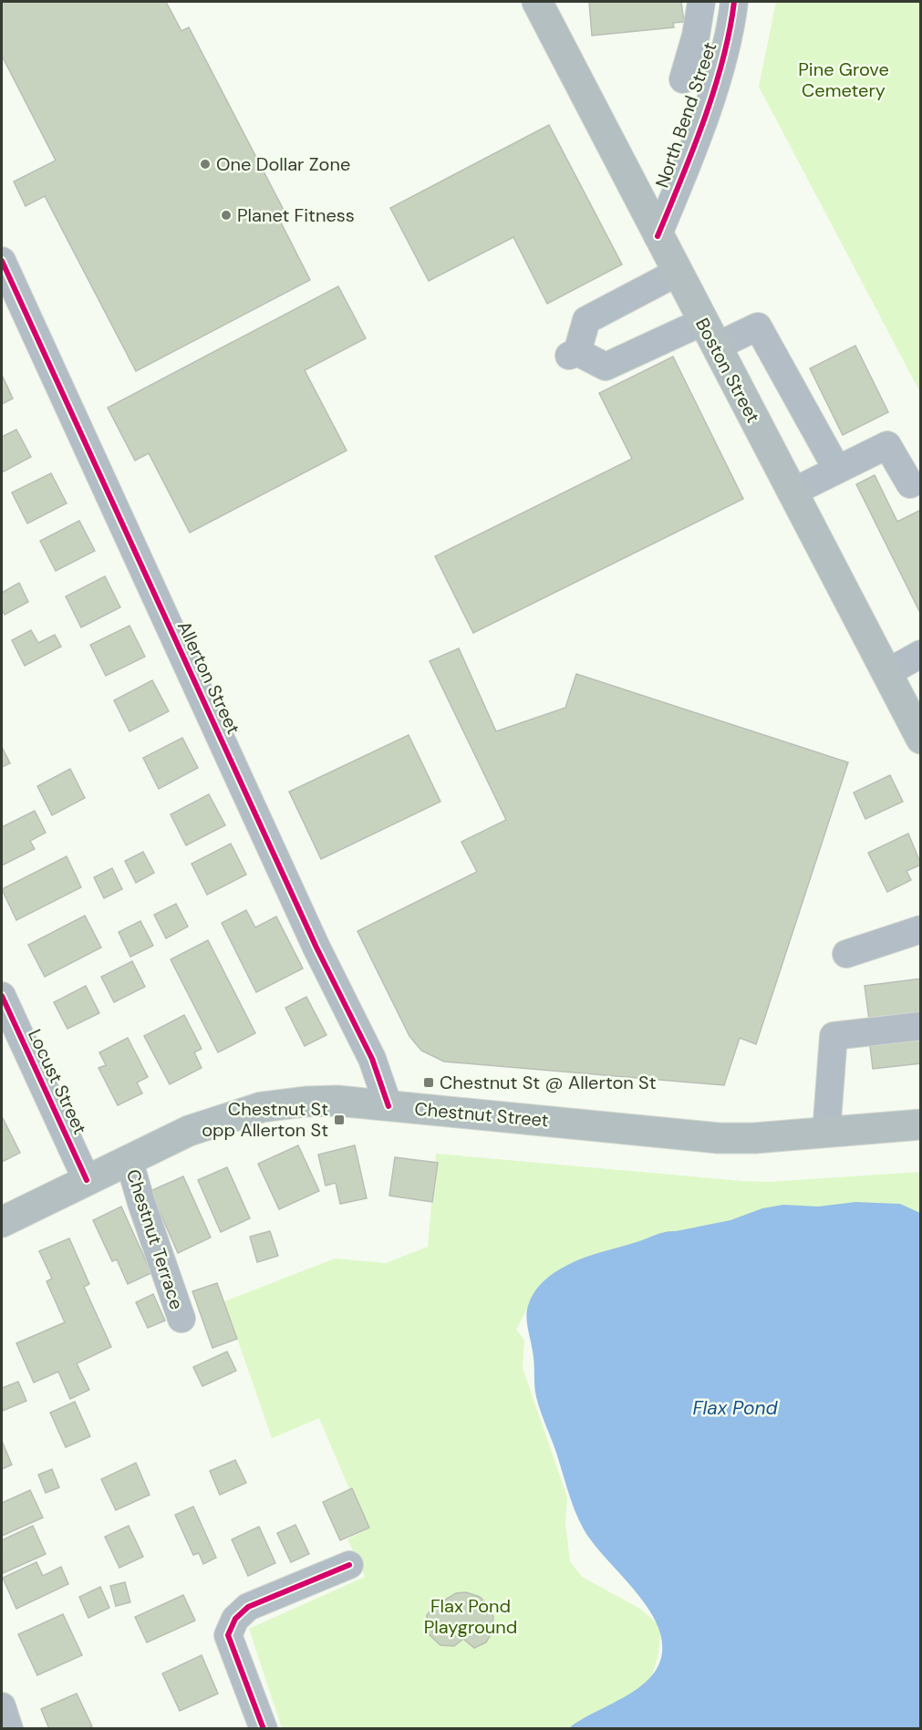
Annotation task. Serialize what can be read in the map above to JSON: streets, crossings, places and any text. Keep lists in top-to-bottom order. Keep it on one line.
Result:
{"streets":{"main road":["Boston Street","Chestnut Street"],"street":["North Bend Street","Allerton Street","Locust Street","Chestnut Terrace"]},"crossings":[["North Bend Street","Boston Street"],["Allerton Street","Chestnut Street"],["Locust Street","Chestnut Street"],["Chestnut Street","Chestnut Terrace"]],"water":["Flax Pond"],"parks":["Pine Grove Cemetery","Flax Pond Playground"],"places":{"other":["One Dollar Zone","Planet Fitness"],"transit":["Chestnut St @ Allerton St","Chestnut St opp Allerton St"]}}
